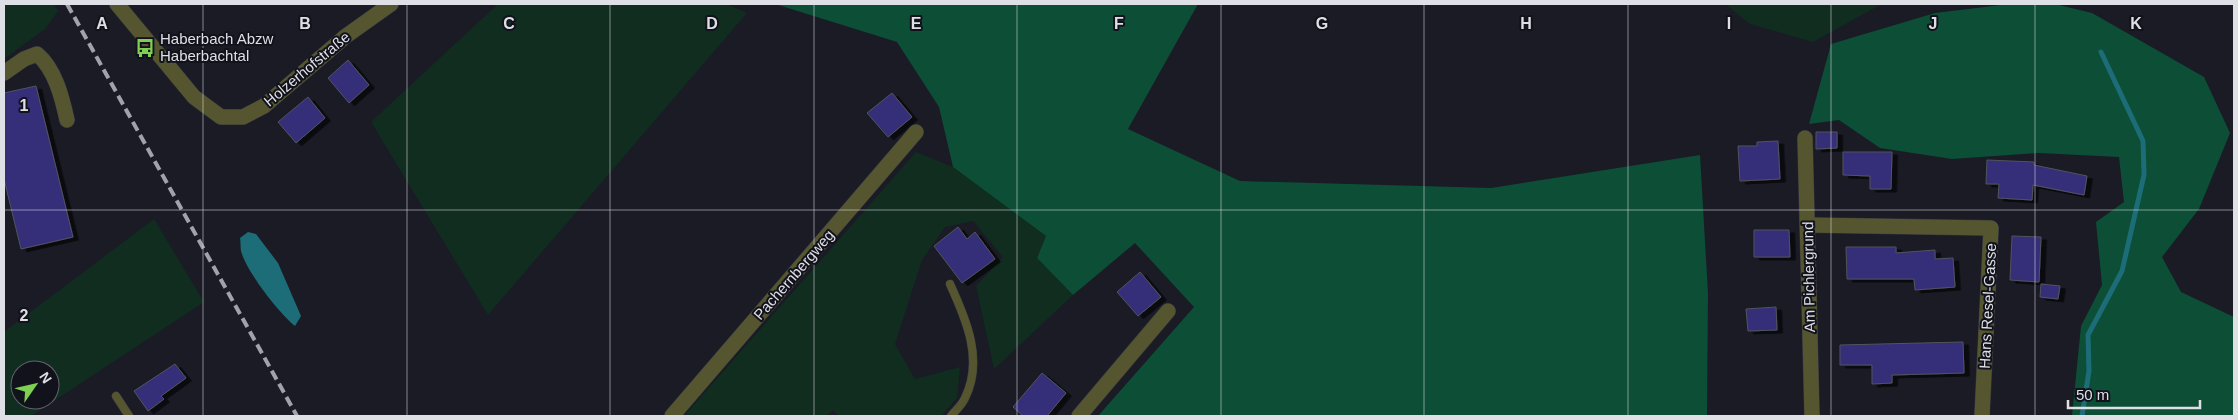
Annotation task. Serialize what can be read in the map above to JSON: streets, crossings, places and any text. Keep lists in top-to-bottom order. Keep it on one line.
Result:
{"streets":{"street":["Holzerhofstraße","Pachernbergweg","Am Pichlergrund","Hans Resel-Gasse"]},"crossings":[["Am Pichlergrund","Hans Resel-Gasse"]],"places":{"bus stop":["Haberbach Abzw Haberbachtal"]},"scale_bar":"50 m","north":"top right","grid":{"columns":["A","B","C","D","E","F","G","H","I","J","K"],"rows":["1","2"]}}
